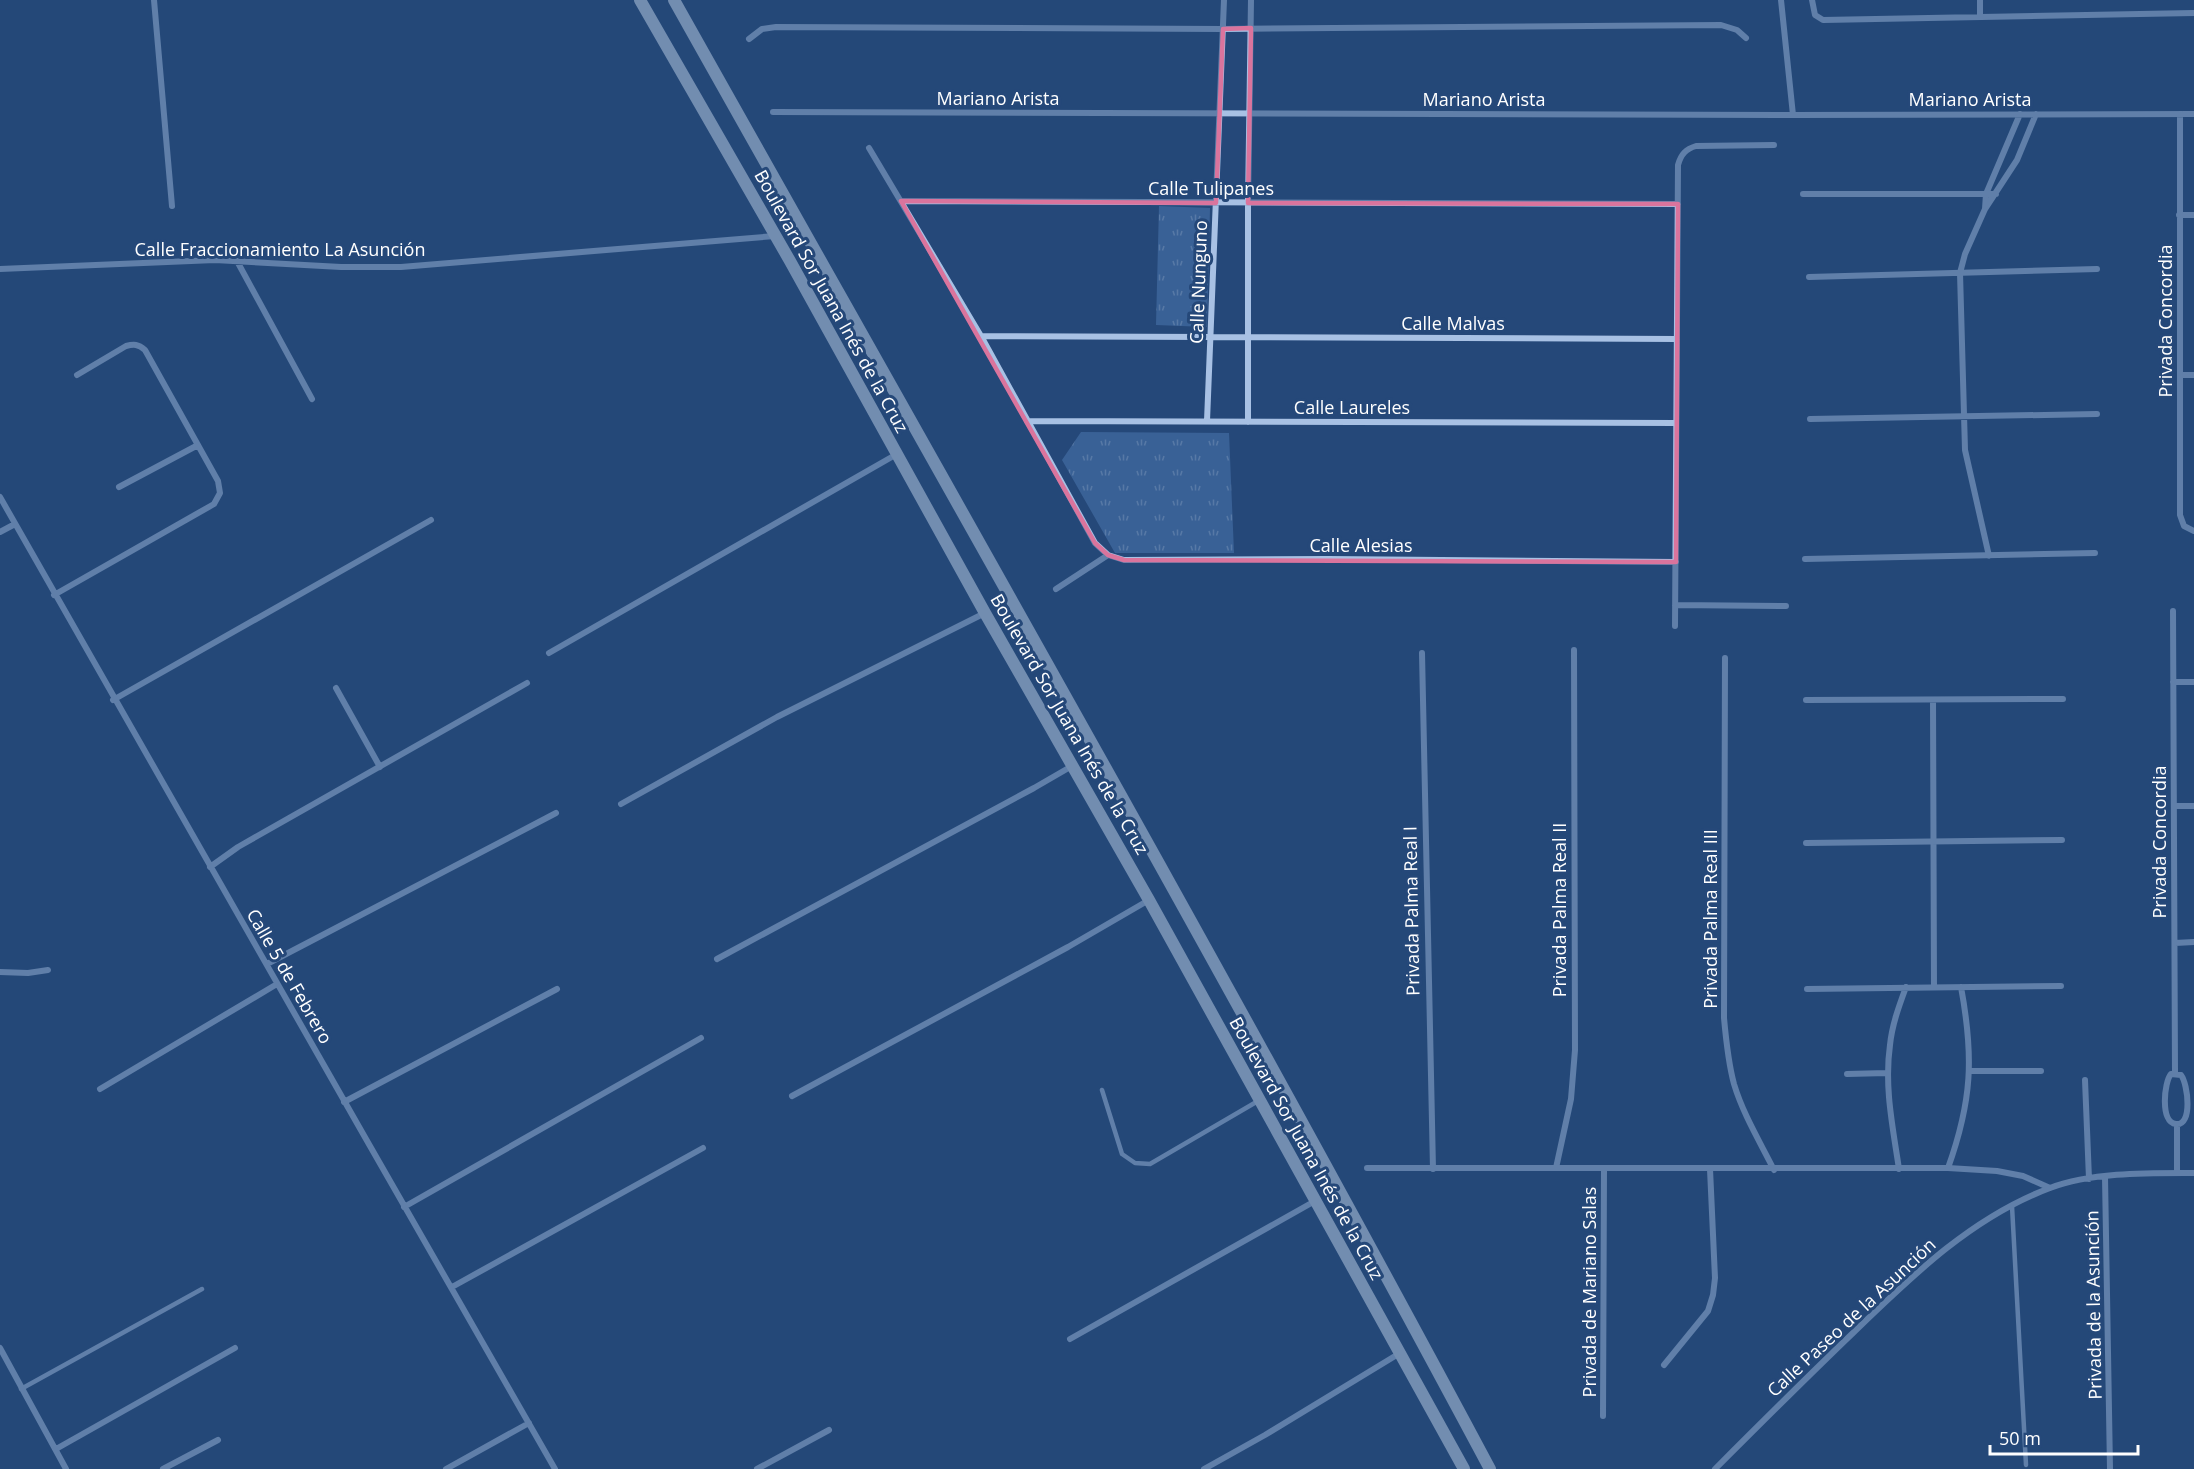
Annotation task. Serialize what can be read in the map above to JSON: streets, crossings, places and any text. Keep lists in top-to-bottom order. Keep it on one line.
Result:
{"streets":{"main road":["Boulevard Sor Juana Inés de la Cruz"],"street":["Mariano Arista","Calle Tulipanes","Calle Fraccionamiento La Asunción","Calle Nunguno","Privada Concordia","Calle Malvas","Calle Laureles","Calle Alesias","Privada Palma Real II","Privada Palma Real I","Privada Palma Real III","Calle 5 de Febrero","Privada de Mariano Salas","Privada de la Asunción","Calle Paseo de la Asunción"]},"crossings":[["Mariano Arista","Calle Nunguno"],["Mariano Arista","Privada Concordia"],["Calle Tulipanes","Calle Nunguno"],["Calle Fraccionamiento La Asunción","Boulevard Sor Juana Inés de la Cruz"],["Calle Nunguno","Calle Malvas"],["Calle Nunguno","Calle Laureles"],["Privada Concordia","Calle Paseo de la Asunción"],["Privada de la Asunción","Calle Paseo de la Asunción"]],"scale_bar":"50 m"}
